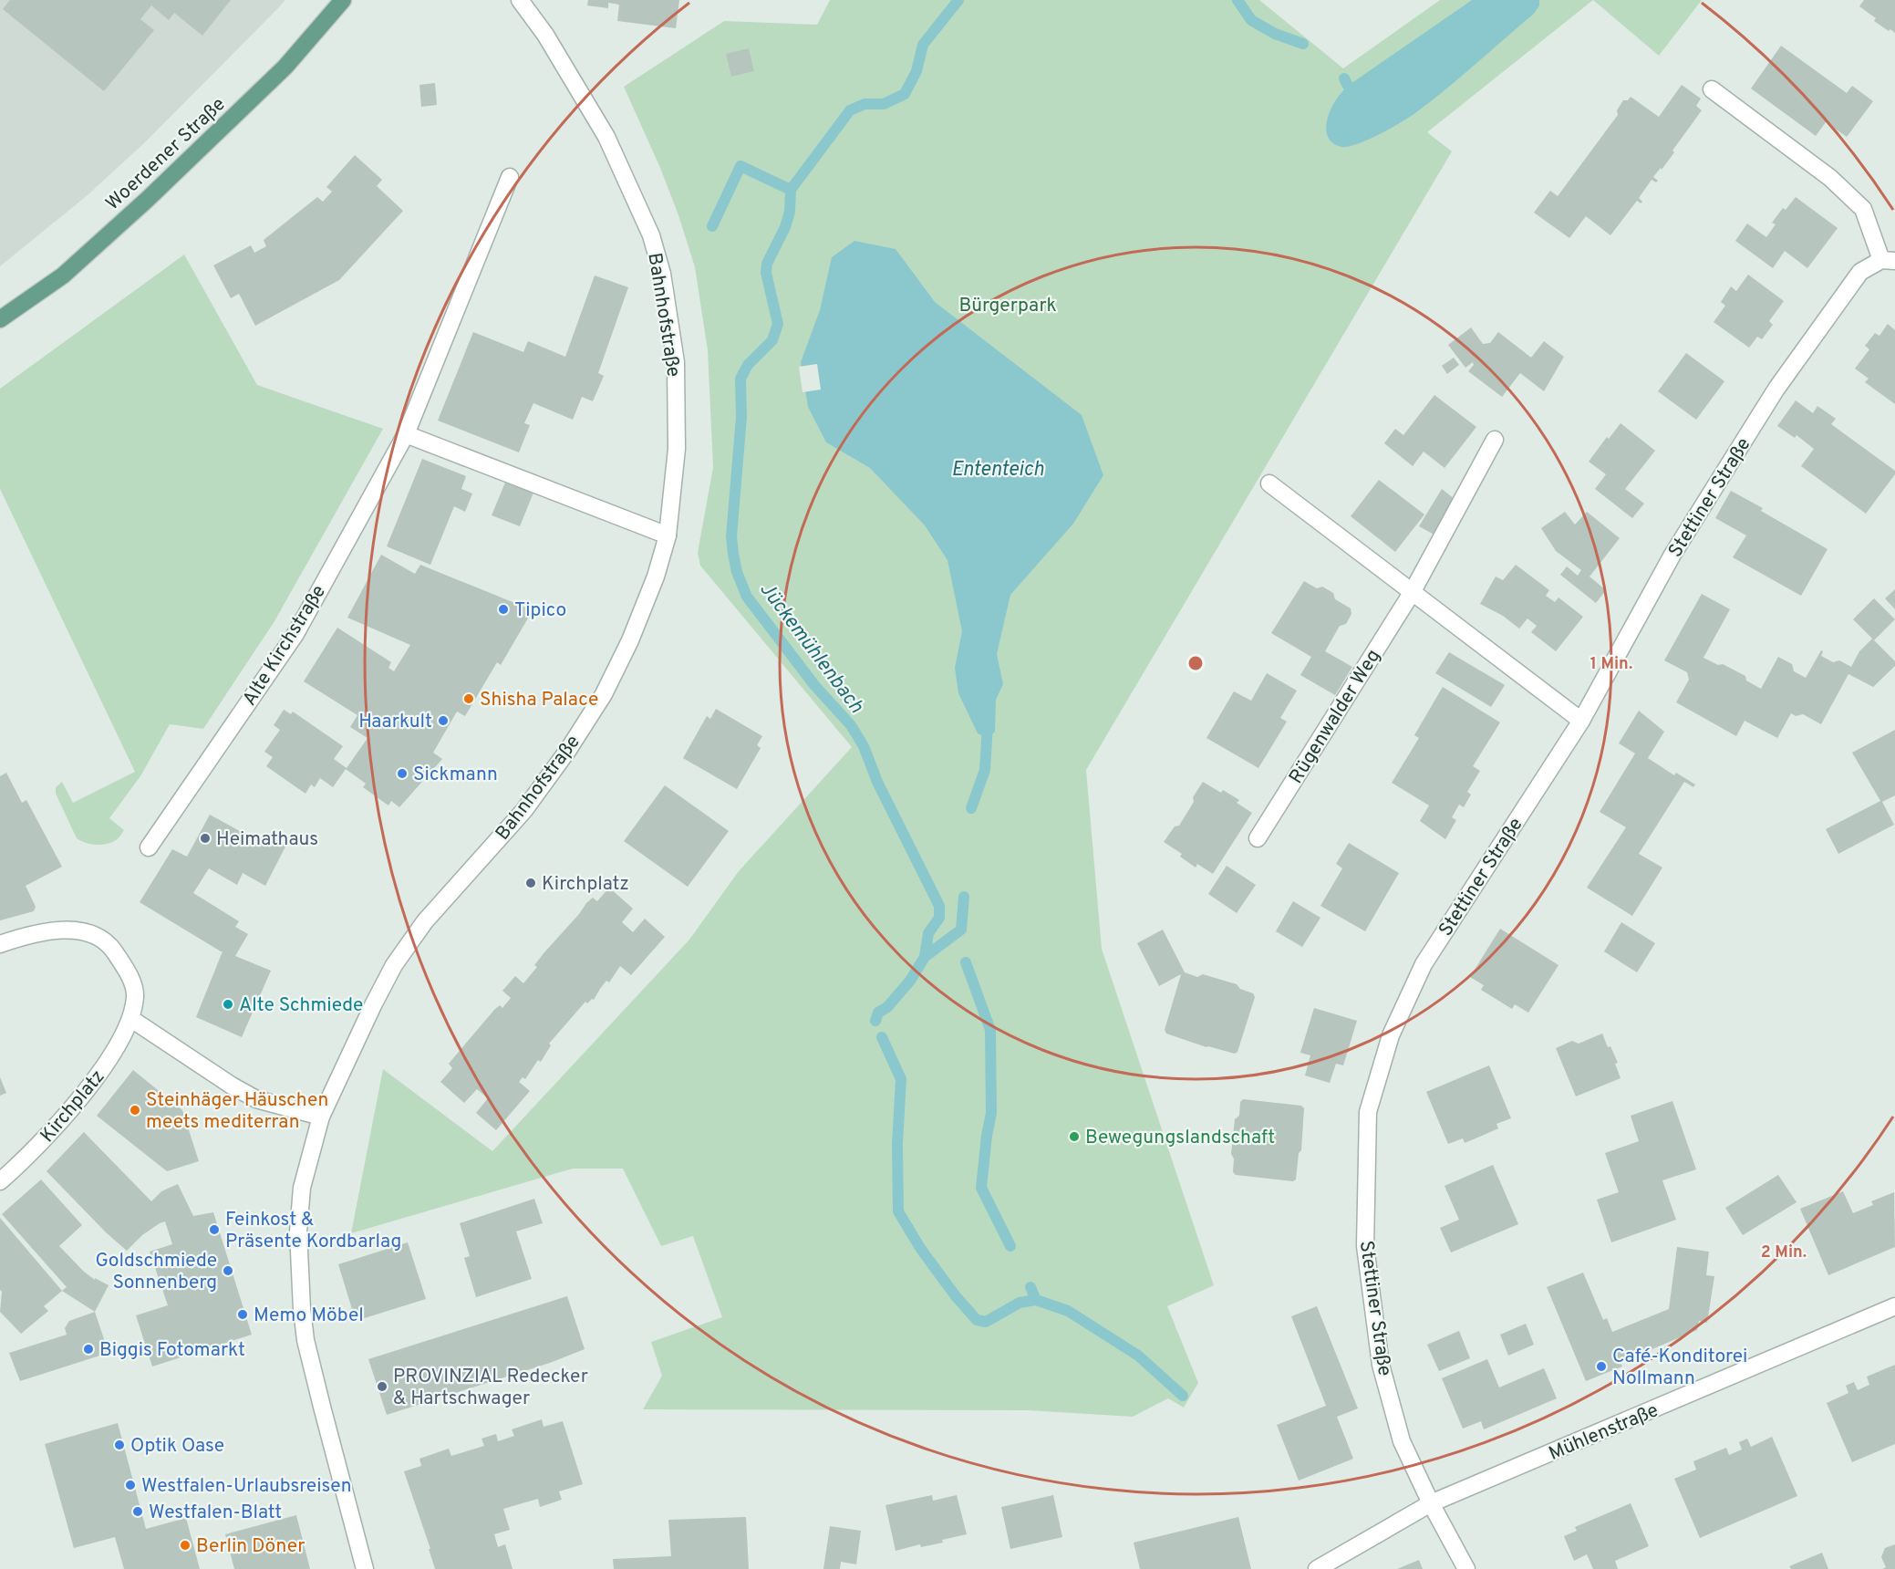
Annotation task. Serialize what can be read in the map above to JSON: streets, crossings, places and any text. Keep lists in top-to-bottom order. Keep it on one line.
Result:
{"streets":{"main road":["Woerdener Straße"],"street":["Bahnhofstraße","Stettiner Straße","Alte Kirchstraße","Rügenwalder Weg","Kirchplatz","Mühlenstraße"]},"crossings":[["Stettiner Straße","Mühlenstraße"]],"water":["Ententeich","Jückemühlenbach"],"parks":["Bürgerpark"],"places":["Tipico","Shisha Palace","Haarkult","Sickmann","Heimathaus","Kirchplatz","Alte Schmiede","Steinhäger Häuschen meets mediterran","Bewegungslandschaft","Feinkost & Präsente Kordbarlag","Goldschmiede Sonnenberg","Memo Möbel","Biggis Fotomarkt","Café-Konditorei Nollmann","PROVINZIAL Redecker & Hartschwager","Optik Oase","Westfalen-Urlaubsreisen","Westfalen-Blatt","Berlin Döner"],"rings":["1 Min.","2 Min."]}
